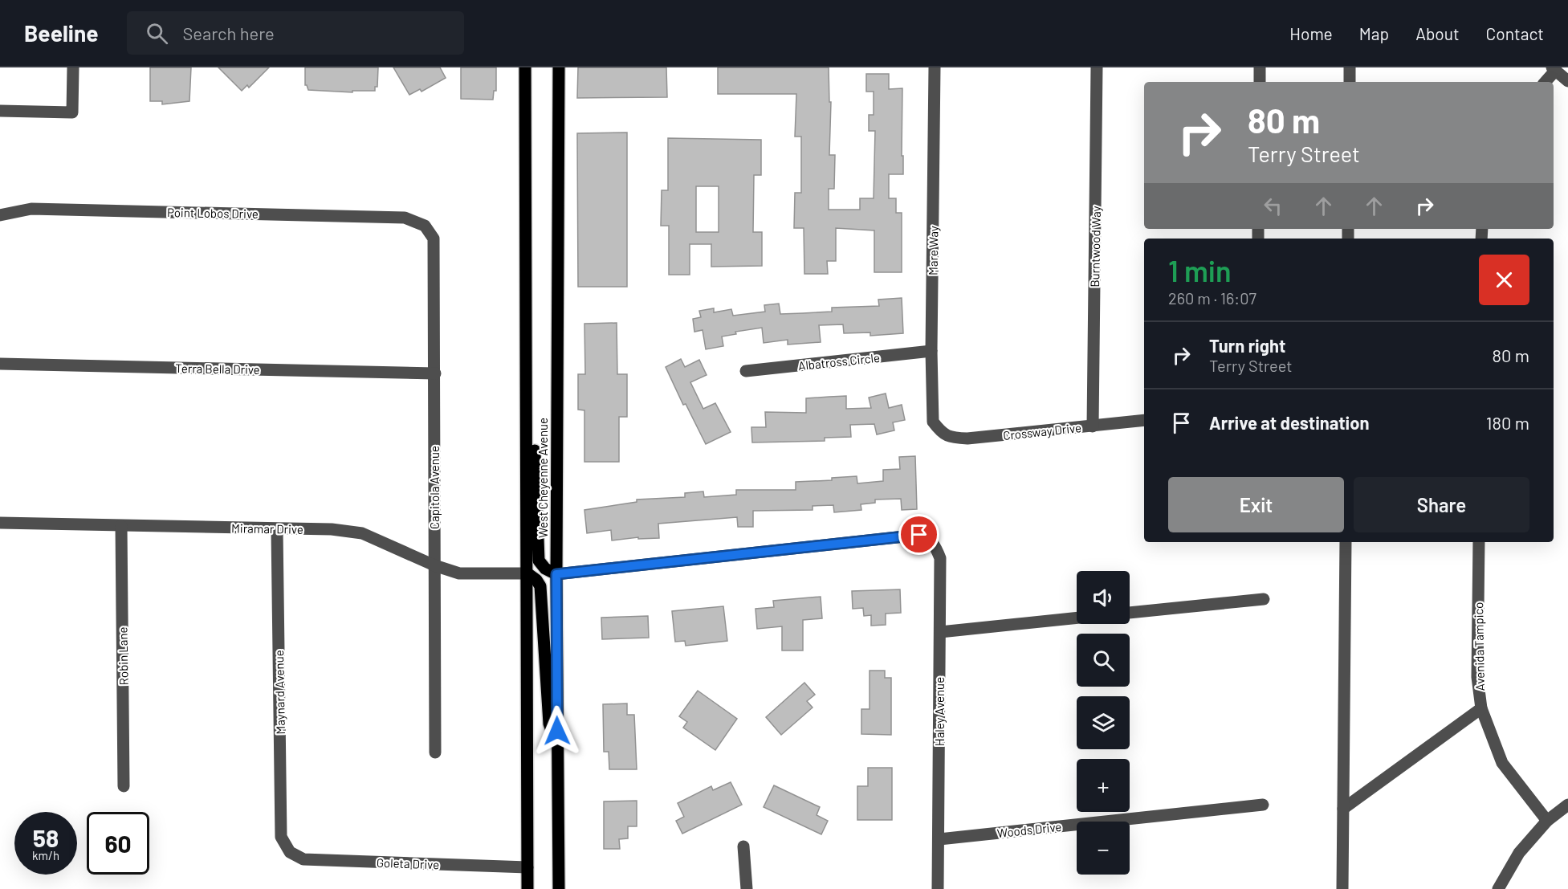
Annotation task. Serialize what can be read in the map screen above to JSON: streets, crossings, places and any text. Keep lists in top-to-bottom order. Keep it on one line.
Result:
{"streets":{"main road":["West Cheyenne Avenue"],"street":["Point Lobos Drive","Burntwood Way","Mare Way","Albatross Circle","Terra Bella Drive","Crossway Drive","Capitola Avenue","Miramar Drive","Avenida Tampico","Robin Lane","Maynard Avenue","Haley Avenue","Woods Drive","Goleta Drive"]},"crossings":[["Point Lobos Drive","Capitola Avenue"],["Burntwood Way","Crossway Drive"],["Mare Way","Albatross Circle"],["Mare Way","Crossway Drive"],["Terra Bella Drive","Capitola Avenue"],["West Cheyenne Avenue","Miramar Drive"],["West Cheyenne Avenue","Haley Avenue"],["West Cheyenne Avenue","Goleta Drive"],["Capitola Avenue","Miramar Drive"],["Miramar Drive","Robin Lane"],["Miramar Drive","Maynard Avenue"],["Maynard Avenue","Goleta Drive"],["Haley Avenue","Woods Drive"]],"page":{"header":"Beeline","search":"Search here","nav":["Home","Map","About","Contact"],"turn":["80 m","Terry Street"],"heading":["1 min","260 m · 16:07"],"list":[{"name":"Turn right","note":"Terry Street","value":"80 m"},{"name":"Arrive at destination","value":"180 m"}],"buttons":["Exit","Share"],"map_buttons":["+","−"],"speed":"58 km/h","limit":"60"}}
